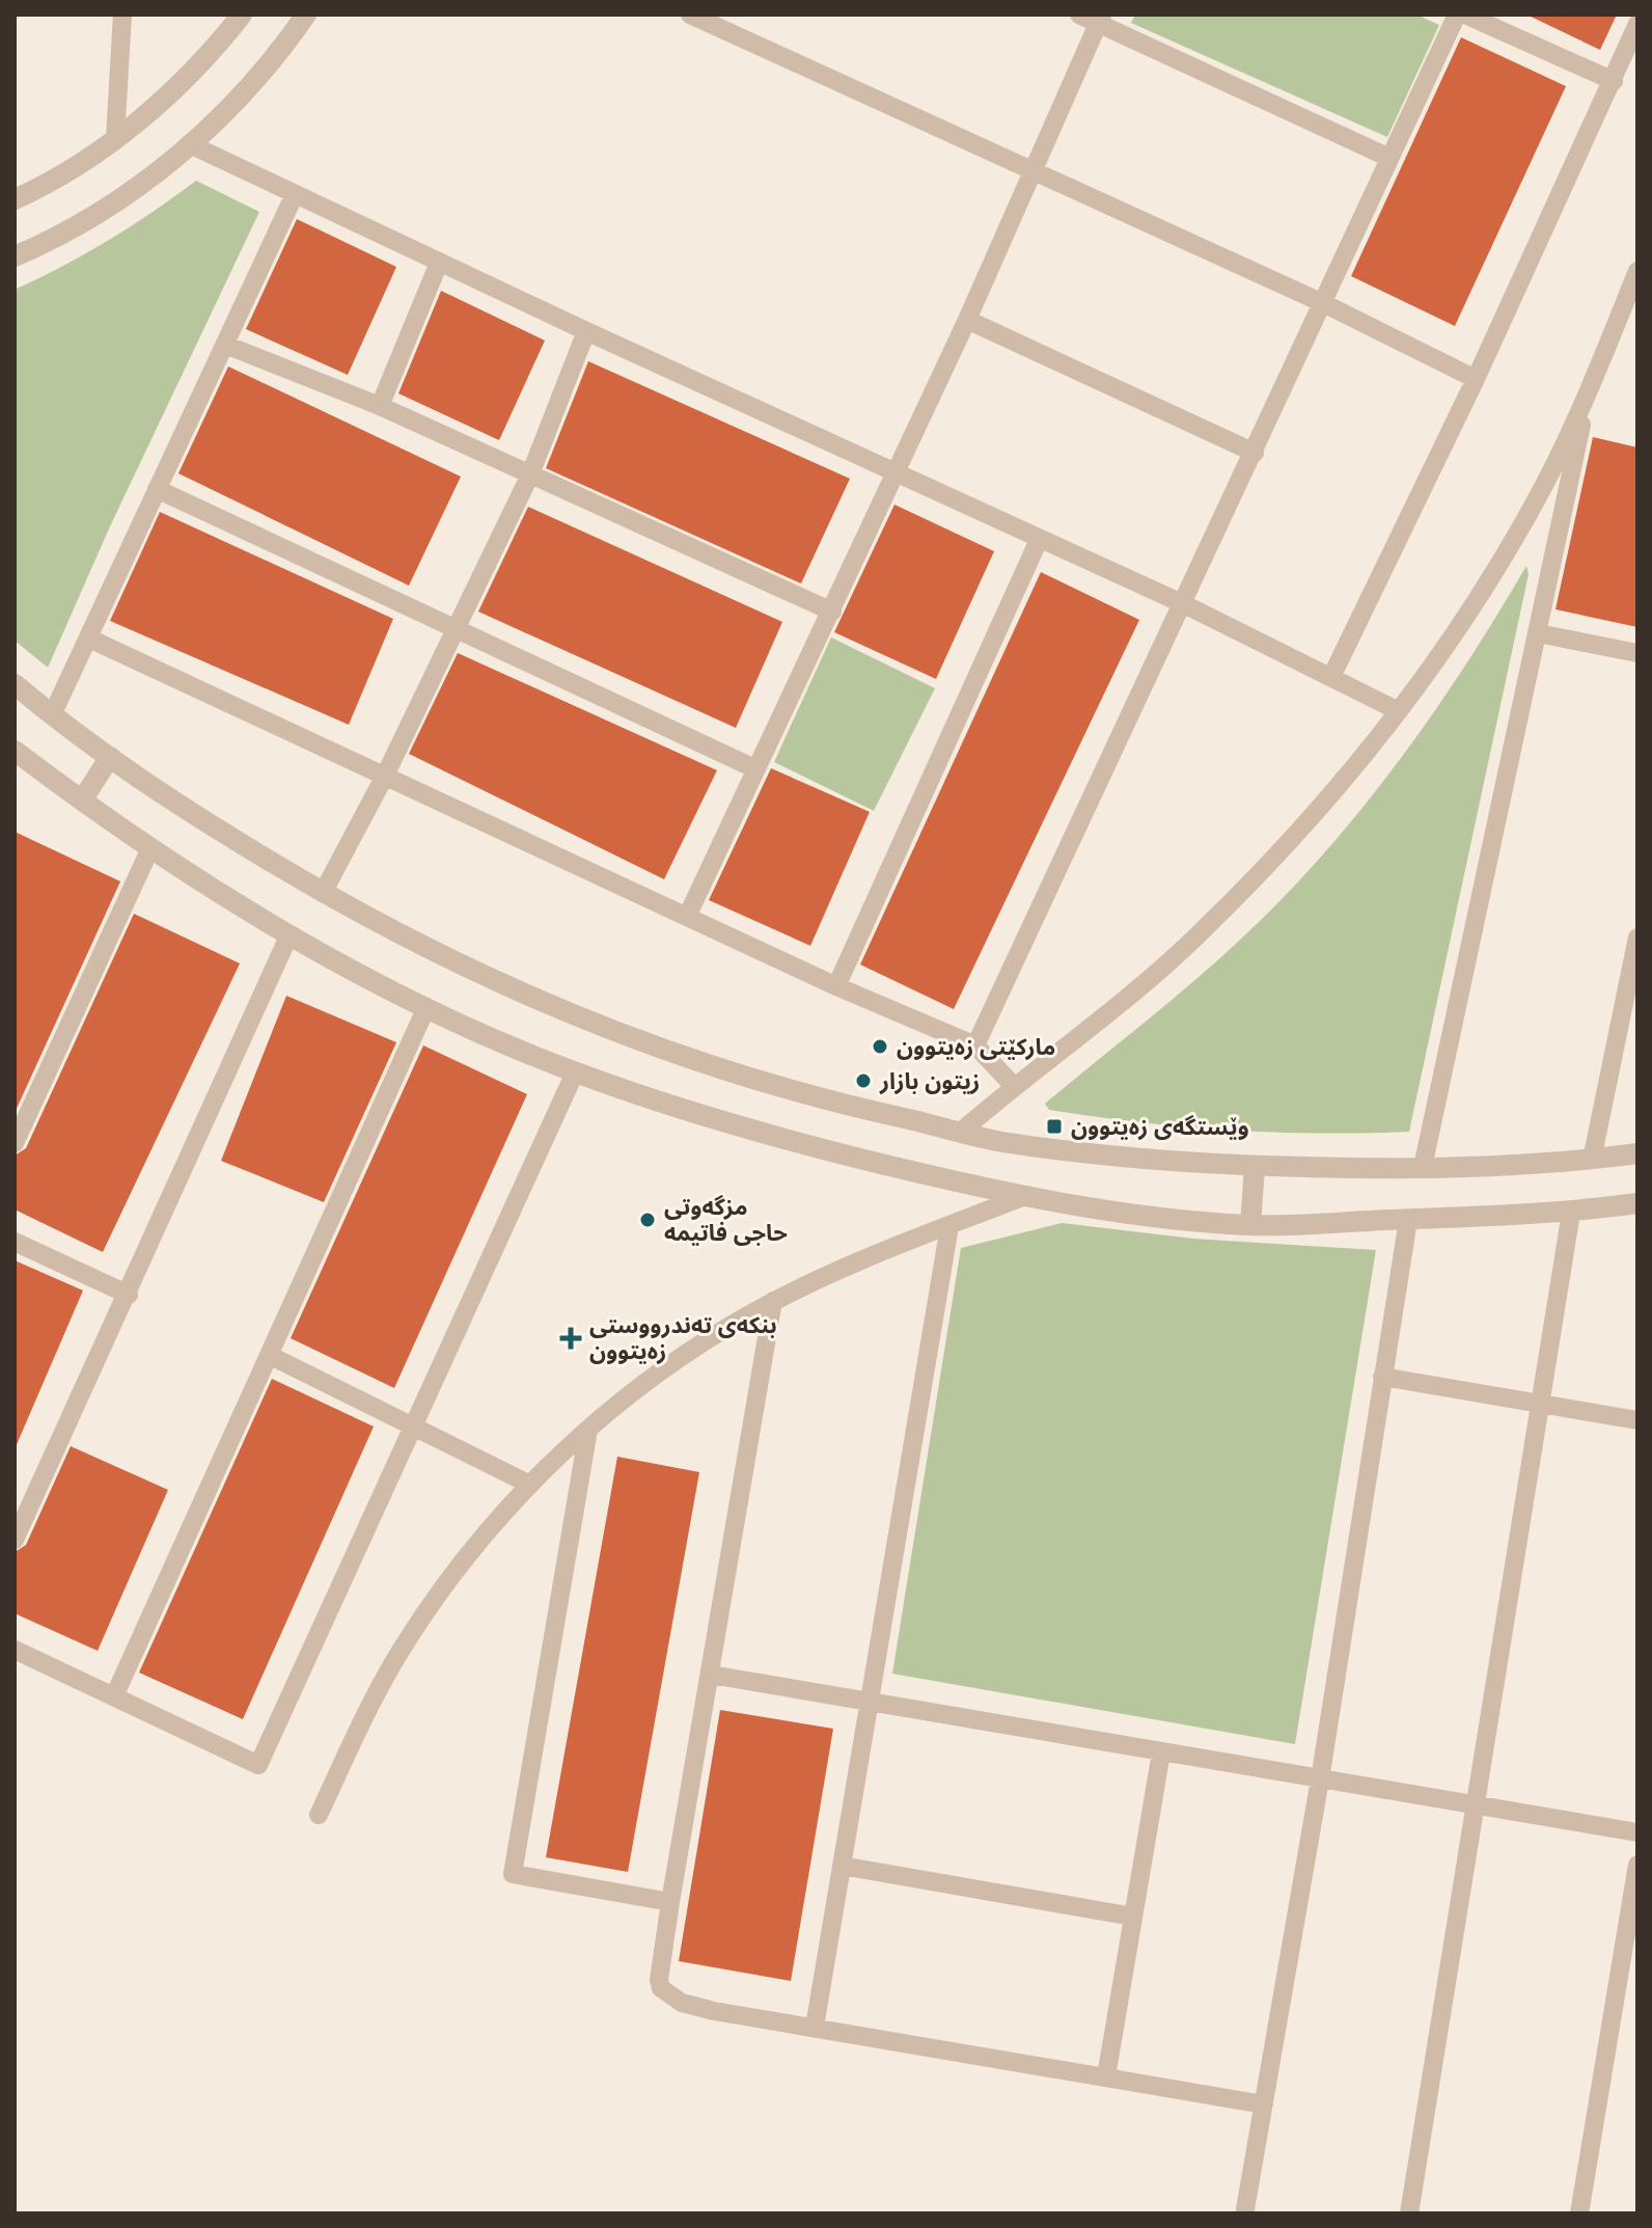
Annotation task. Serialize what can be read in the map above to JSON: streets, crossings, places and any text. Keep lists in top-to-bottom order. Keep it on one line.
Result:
{"places":{"other":["مارکێتی زەیتوون","زيتون بازار","مزگەوتی حاجی فاتیمە"],"transit":["وێستگەی زەیتوون"],"health":["بنکەی تەندرووستی زەیتوون"]}}
